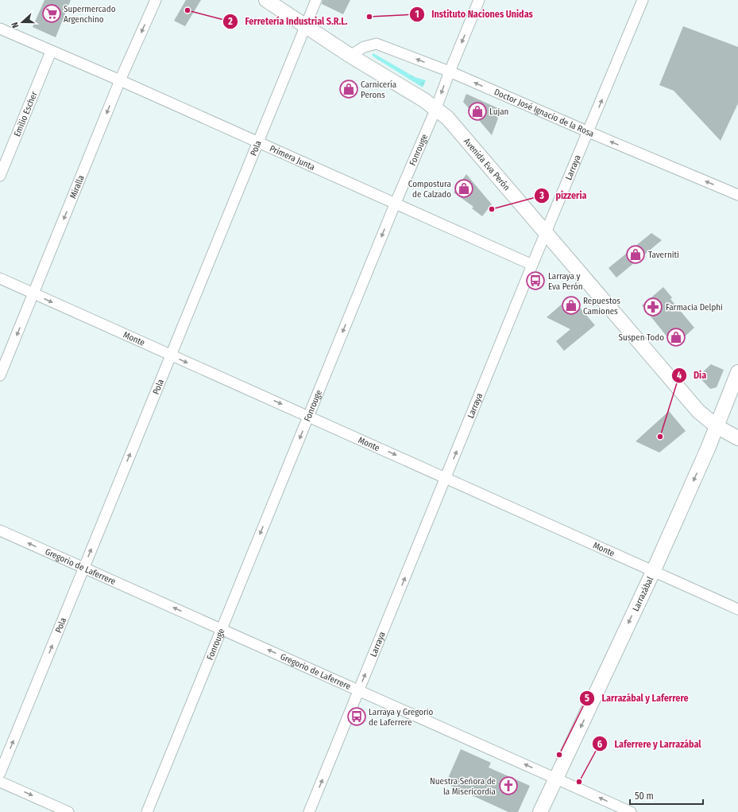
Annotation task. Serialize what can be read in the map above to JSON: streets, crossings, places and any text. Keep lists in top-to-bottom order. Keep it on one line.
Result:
{"streets":{"main road":["Avenida Eva Perón","Larrazábal"],"street":["Doctor José Ignacio de la Rosa","Emilio Escher","Pola","Fonrouge","Primera Junta","Larraya","Miralla","Monte","Gregorio de Laferrere"]},"crossings":[["Doctor José Ignacio de la Rosa","Fonrouge"],["Doctor José Ignacio de la Rosa","Avenida Eva Perón"],["Doctor José Ignacio de la Rosa","Larraya"],["Emilio Escher","Primera Junta"],["Pola","Primera Junta"],["Pola","Avenida Eva Perón"],["Pola","Monte"],["Pola","Gregorio de Laferrere"],["Fonrouge","Primera Junta"],["Fonrouge","Avenida Eva Perón"],["Fonrouge","Monte"],["Fonrouge","Gregorio de Laferrere"],["Primera Junta","Larraya"],["Primera Junta","Miralla"],["Avenida Eva Perón","Larraya"],["Avenida Eva Perón","Larrazábal"],["Larraya","Monte"],["Larraya","Gregorio de Laferrere"],["Miralla","Monte"],["Monte","Larrazábal"],["Gregorio de Laferrere","Larrazábal"]],"one_way":["Doctor José Ignacio de la Rosa","Pola","Fonrouge","Larraya","Miralla","Monte","Gregorio de Laferrere","Larrazábal"],"places":{"other":["Ferretería Industrial S.R.L.","Instituto Naciones Unidas","pizzeria","Dia","Larrazábal y Laferrere","Laferrere y Larrazábal"],"supermarket":["Supermercado Argenchino"],"shop":["Carnicería Perons","Lujan","Compostura de Calzado","Taverniti","Repuestos Camiones","Suspen Todo"],"bus stop":["Larraya y Eva Perón","Larraya y Gregorio de Laferrere"],"pharmacy":["Farmacia Delphi"],"church":["Nuestra Señora de la Misericordia"]},"scale_bar":"50 m","north":"left"}
